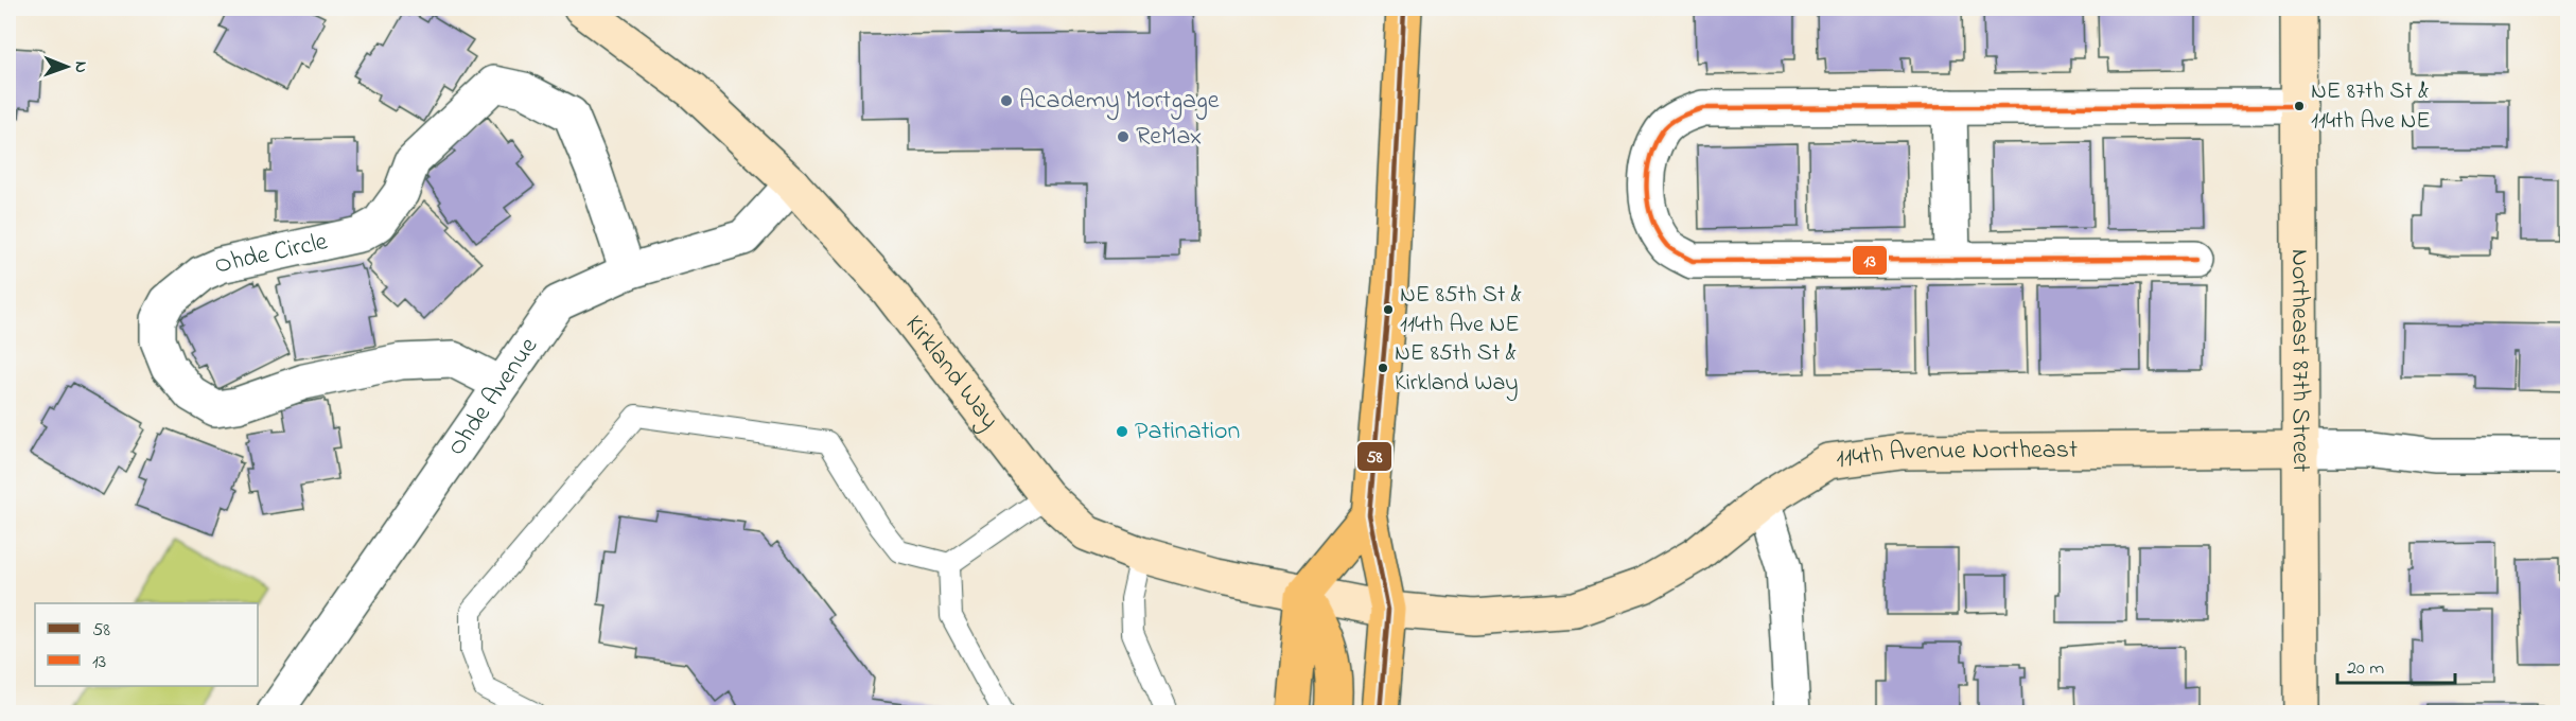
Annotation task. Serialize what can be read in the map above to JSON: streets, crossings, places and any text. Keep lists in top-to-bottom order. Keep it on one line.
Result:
{"streets":{"street":["Ohde Circle","Northeast 87th Street","Kirkland Way","Ohde Avenue","114th Avenue Northeast"]},"crossings":[["Ohde Circle","Ohde Avenue"],["Northeast 87th Street","114th Avenue Northeast"],["Kirkland Way","Ohde Avenue"],["Kirkland Way","114th Avenue Northeast"]],"places":["Academy Mortgage","NE 87th St & 114th Ave NE","ReMax","NE 85th St & 114th Ave NE","NE 85th St & Kirkland Way","Patination"],"lines":["transit line 58","transit line 13"],"legend":["58","13"],"scale_bar":"20 m","north":"right"}
